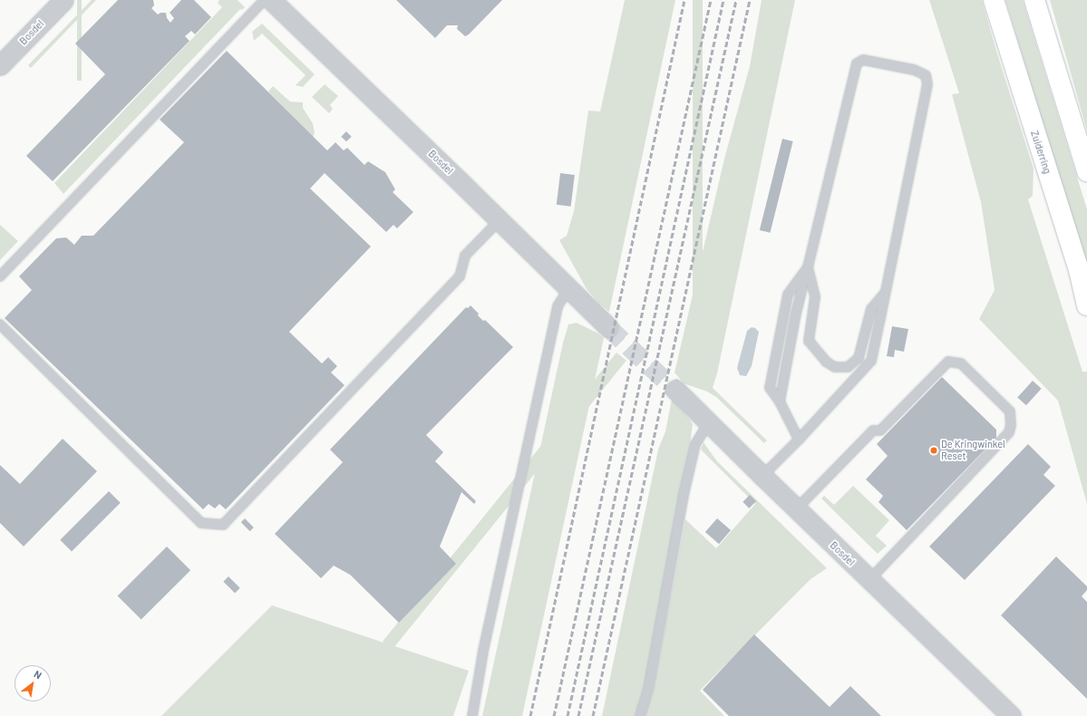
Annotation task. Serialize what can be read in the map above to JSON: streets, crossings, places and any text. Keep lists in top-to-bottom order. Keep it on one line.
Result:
{"streets":{"main road":["Zuiderring"],"street":["Bosdel"]},"places":["De Kringwinkel Reset"],"north":"top right"}
